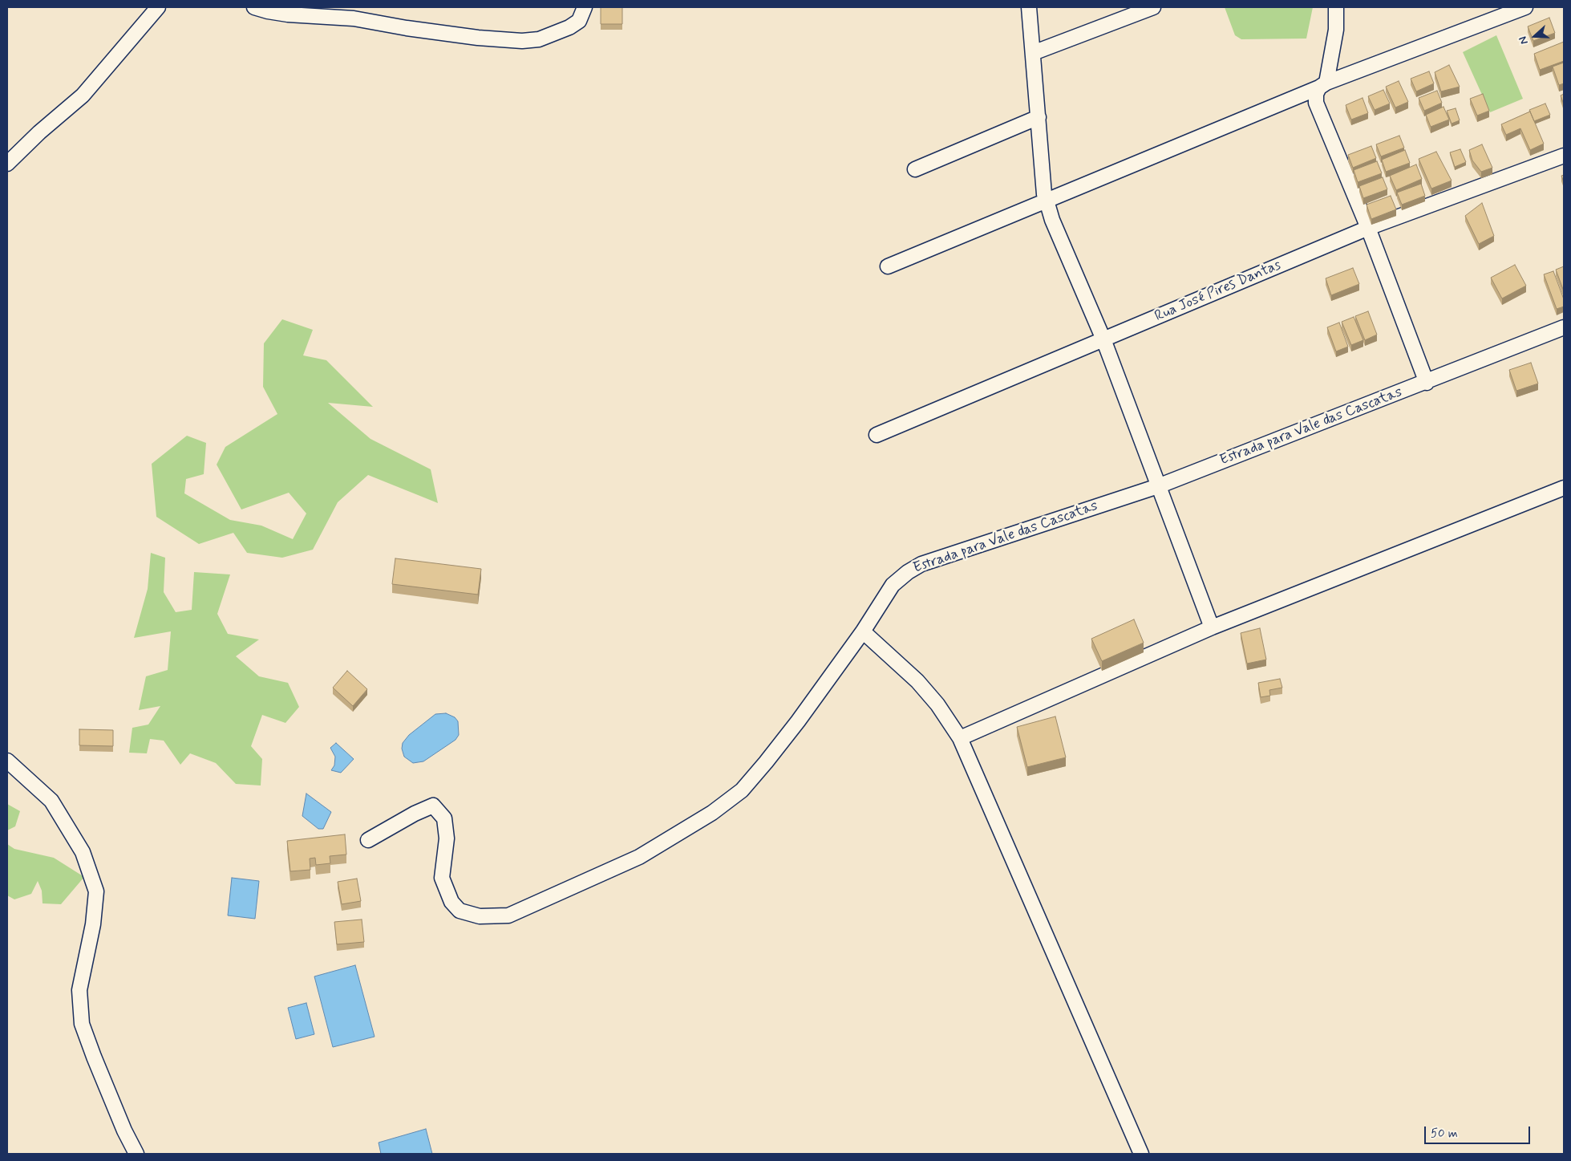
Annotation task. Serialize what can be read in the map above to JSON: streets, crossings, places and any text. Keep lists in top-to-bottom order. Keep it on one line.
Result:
{"streets":{"street":["Rua José Pires Dantas","Estrada para Vale das Cascatas"]},"scale_bar":"50 m","north":"left"}
